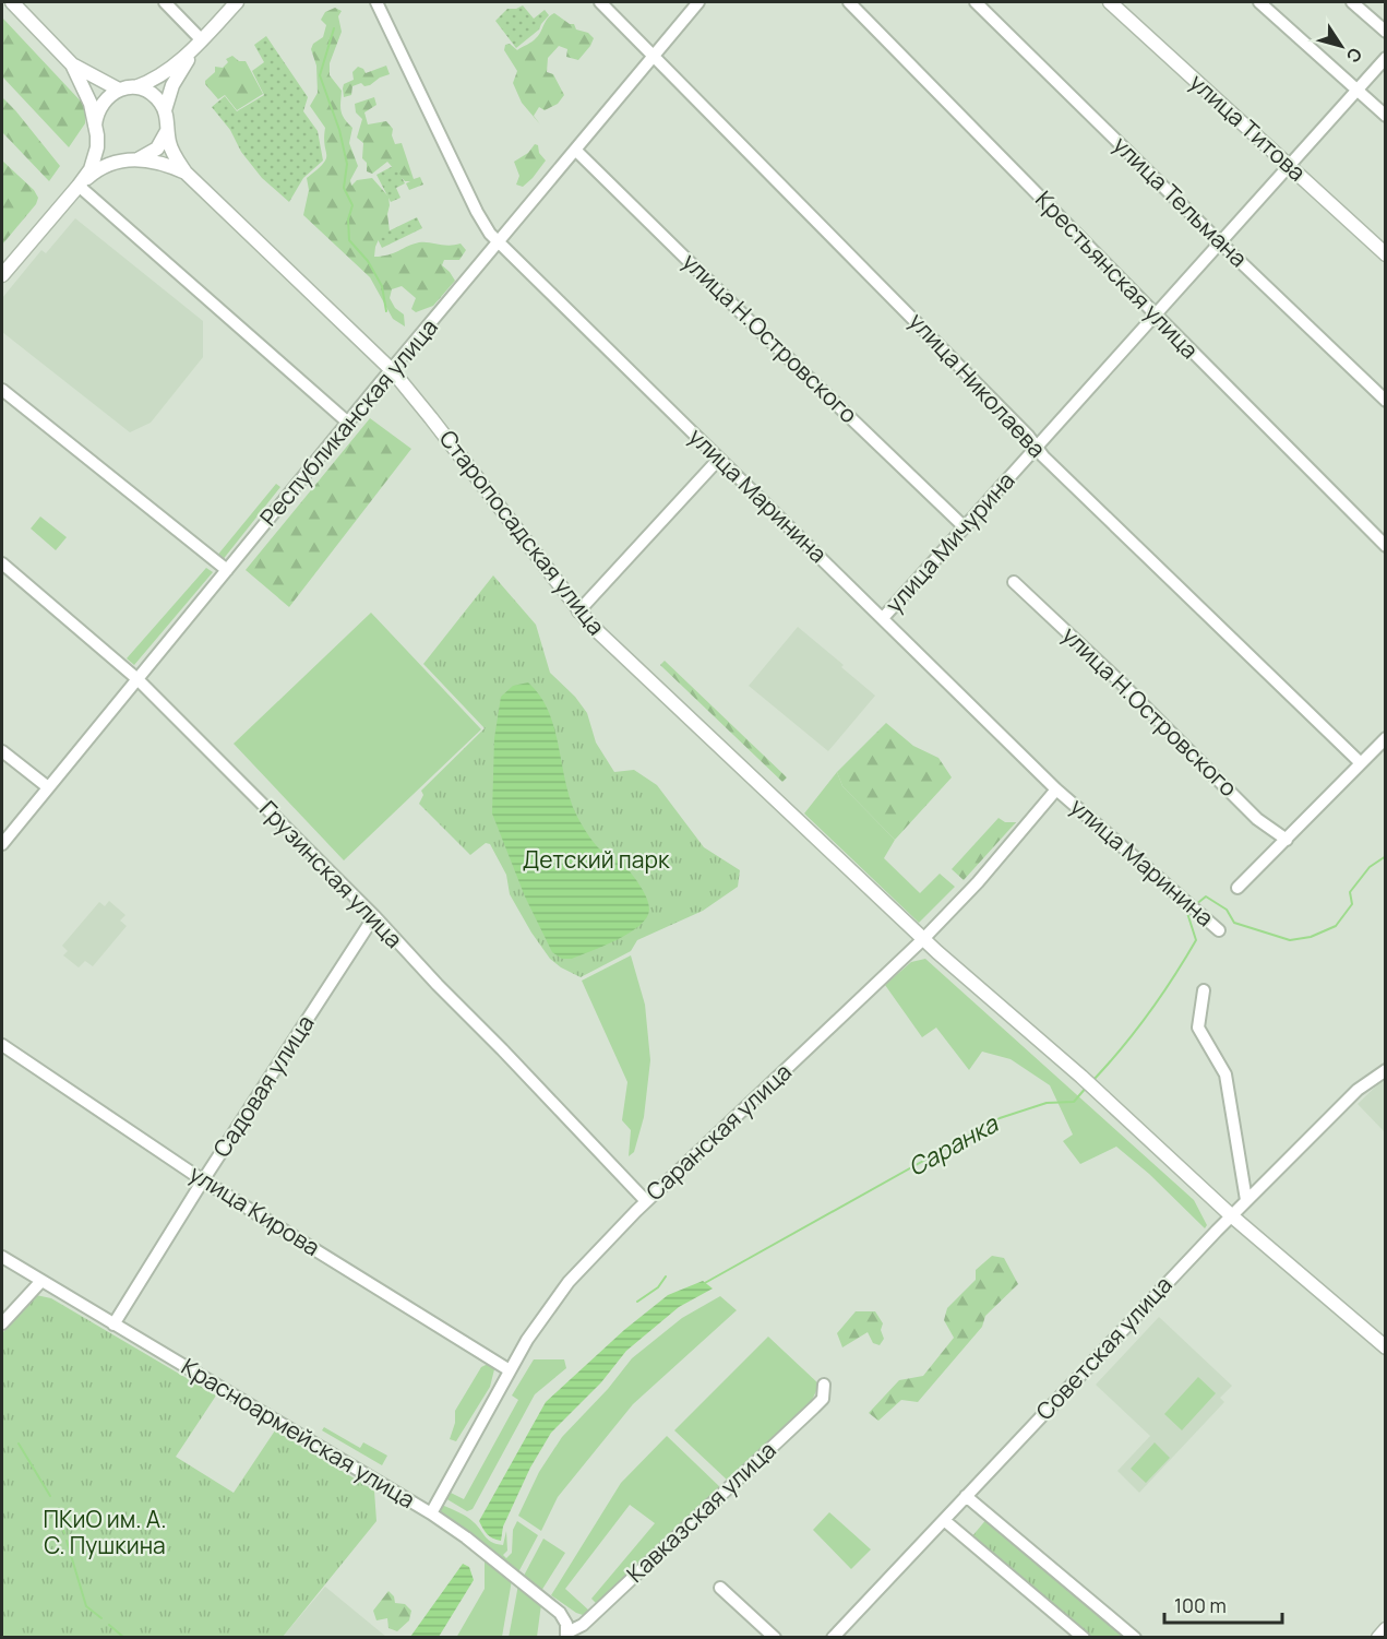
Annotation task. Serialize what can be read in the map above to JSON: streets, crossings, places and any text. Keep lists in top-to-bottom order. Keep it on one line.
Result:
{"streets":{"main road":["улица Титова","Старопосадская улица"],"street":["улица Тельмана","Крестьянская улица","улица Н.Островского","улица Николаева","Республиканская улица","улица Маринина","улица Мичурина","Грузинская улица","Садовая улица","Саранская улица","улица Кирова","Советская улица","Красноармейская улица","Кавказская улица"]},"crossings":[["улица Титова","улица Мичурина"],["улица Тельмана","улица Мичурина"],["Крестьянская улица","улица Мичурина"],["улица Н.Островского","Республиканская улица"],["улица Н.Островского","улица Мичурина"],["улица Николаева","Республиканская улица"],["улица Николаева","улица Мичурина"],["Республиканская улица","улица Маринина"],["Республиканская улица","Старопосадская улица"],["Республиканская улица","Грузинская улица"],["улица Маринина","улица Мичурина"],["улица Маринина","Саранская улица"],["Старопосадская улица","Саранская улица"],["Старопосадская улица","Советская улица"],["Грузинская улица","Садовая улица"],["Грузинская улица","Саранская улица"],["Садовая улица","улица Кирова"],["Садовая улица","Красноармейская улица"],["Саранская улица","улица Кирова"],["Саранская улица","Красноармейская улица"],["Красноармейская улица","Кавказская улица"]],"water":["Саранка"],"parks":["Детский парк","ПКиО им. А. С. Пушкина"],"scale_bar":"100 m","north":"bottom right"}
